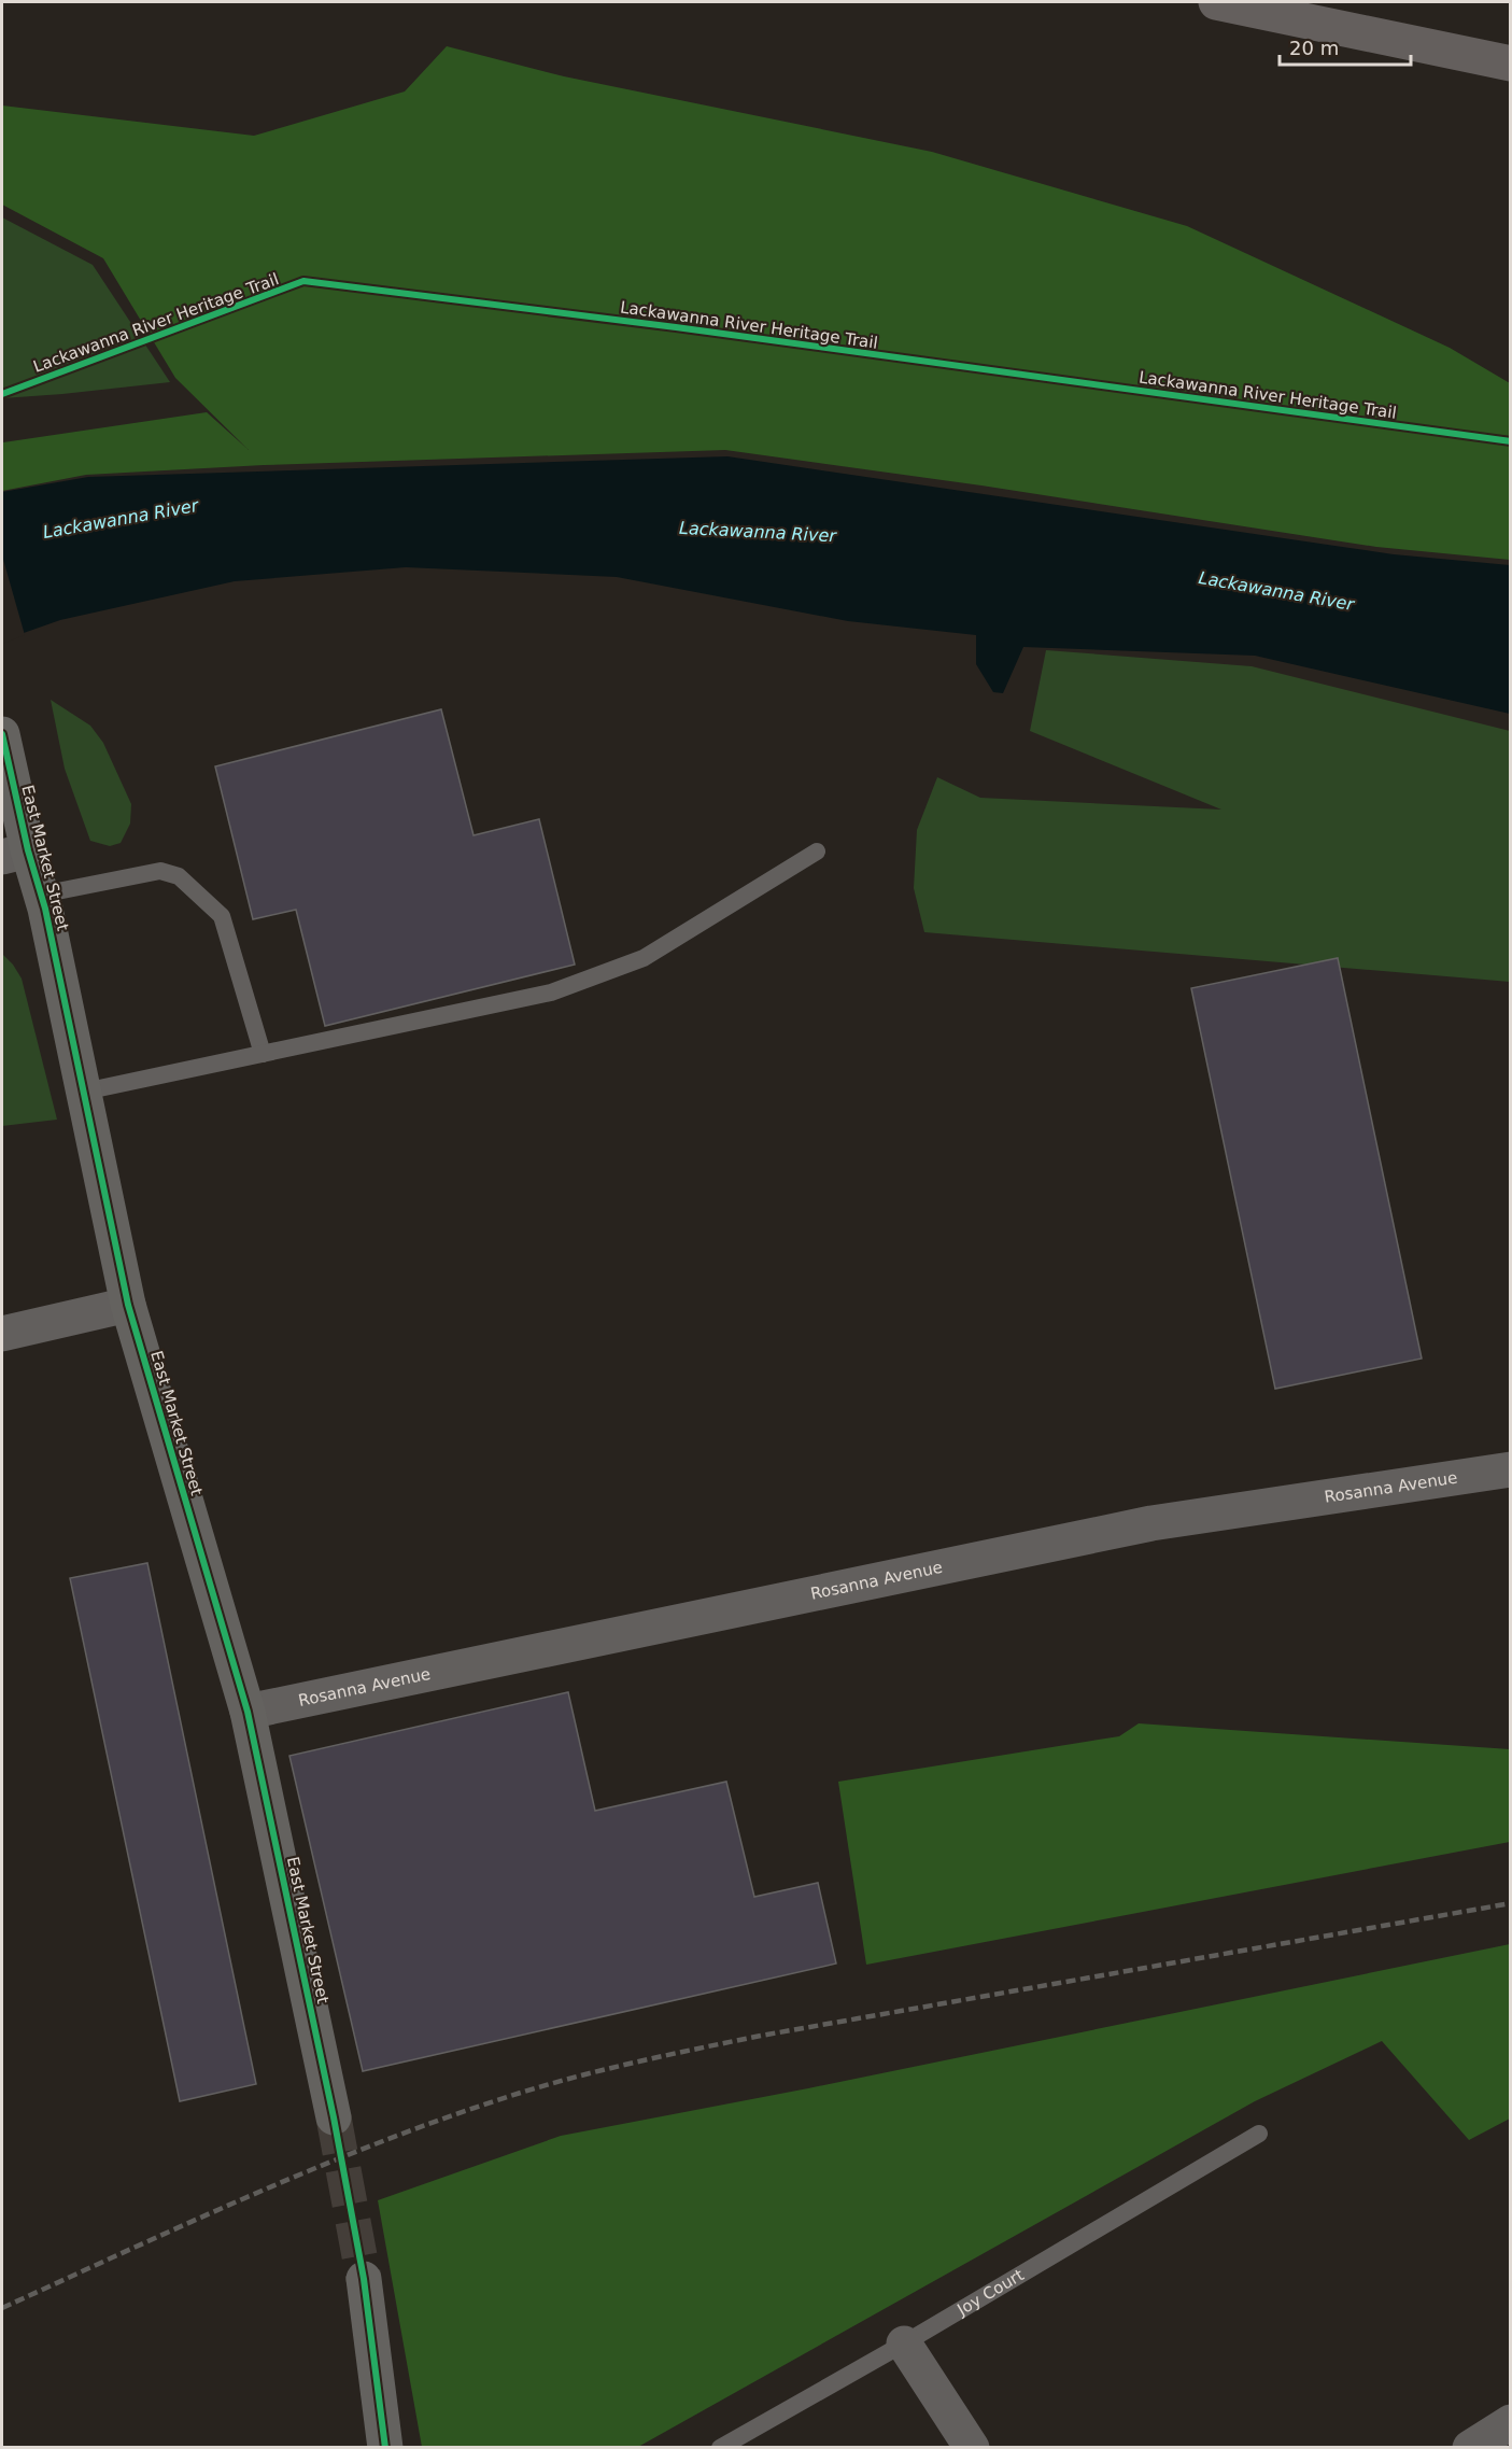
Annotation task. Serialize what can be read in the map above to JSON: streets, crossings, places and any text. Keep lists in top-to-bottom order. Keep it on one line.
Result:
{"streets":{"street":["East Market Street","Rosanna Avenue"],"lane":["Joy Court"],"cycle path":["Lackawanna River Heritage Trail"]},"crossings":[["East Market Street","Rosanna Avenue"]],"water":["Lackawanna River"],"scale_bar":"20 m"}
